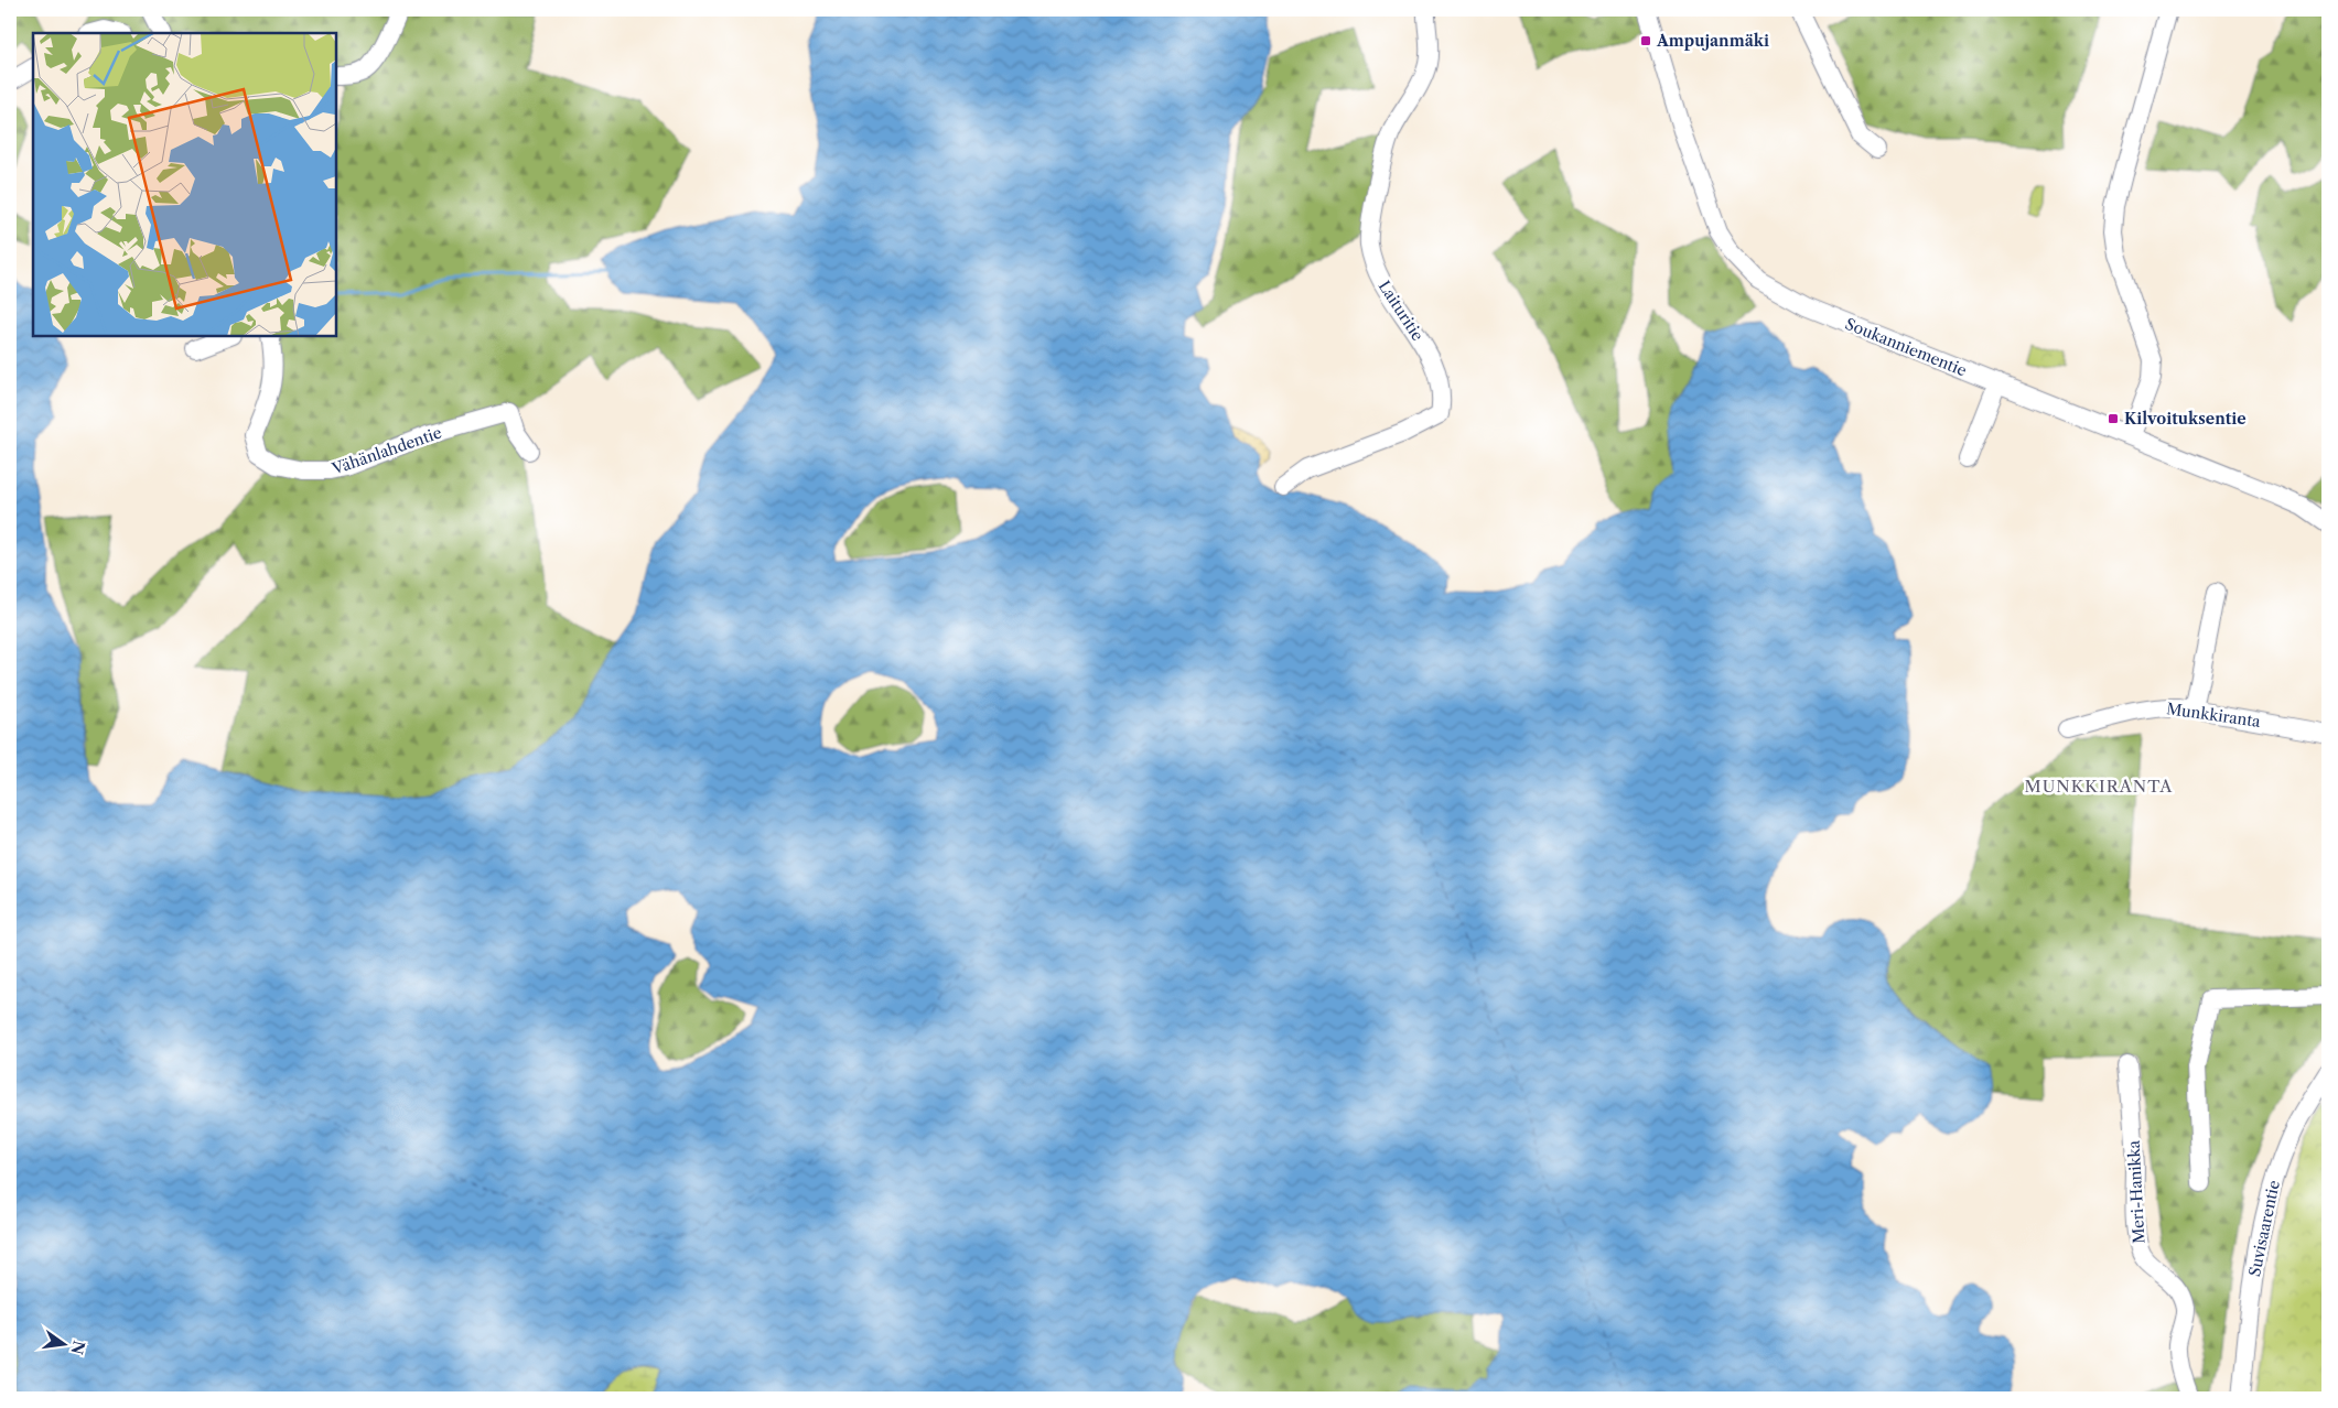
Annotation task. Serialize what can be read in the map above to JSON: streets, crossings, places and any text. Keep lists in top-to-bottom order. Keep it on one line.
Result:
{"streets":{"street":["Laituritie","Soukanniementie","Vähänlahdentie","Munkkiranta","Meri-Hanikka","Suvisaarentie"]},"districts":["MUNKKIRANTA"],"places":{"transit":["Ampujanmäki","Kilvoituksentie"]},"north":"right"}
